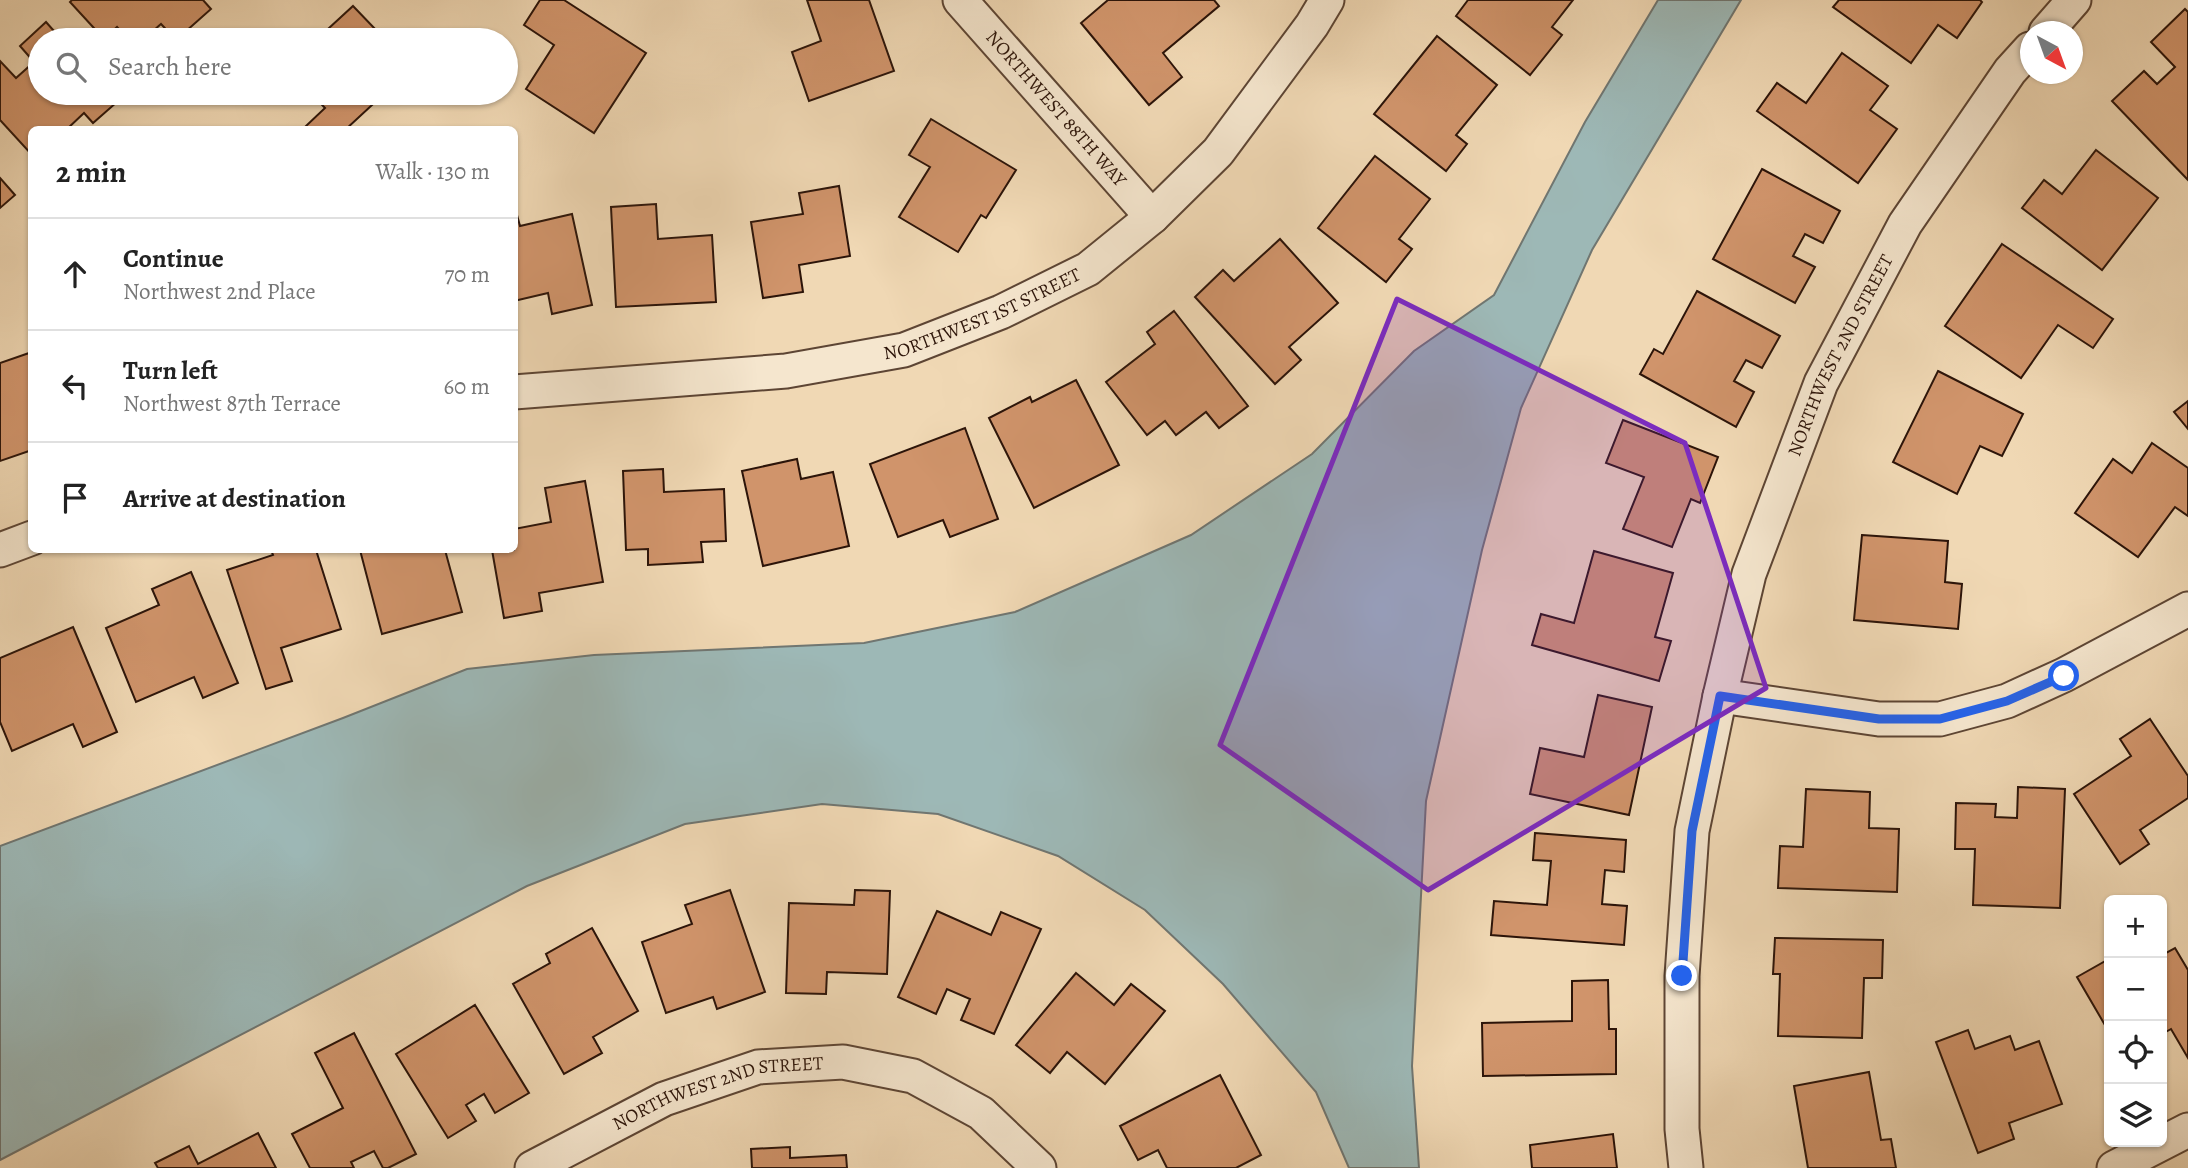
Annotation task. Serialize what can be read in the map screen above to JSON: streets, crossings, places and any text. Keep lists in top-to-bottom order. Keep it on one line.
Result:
{"streets":{"street":["NORTHWEST 88TH WAY","NORTHWEST 1ST STREET","NORTHWEST 2ND STREET"]},"crossings":[["NORTHWEST 88TH WAY","NORTHWEST 1ST STREET"]],"north":"bottom right","page":{"search":"Search here","heading":["2 min","Walk · 130 m"],"list":[["Continue","Northwest 2nd Place","70 m"],["Turn left","Northwest 87th Terrace","60 m"],"Arrive at destination"],"map_buttons":["+","−"]}}
